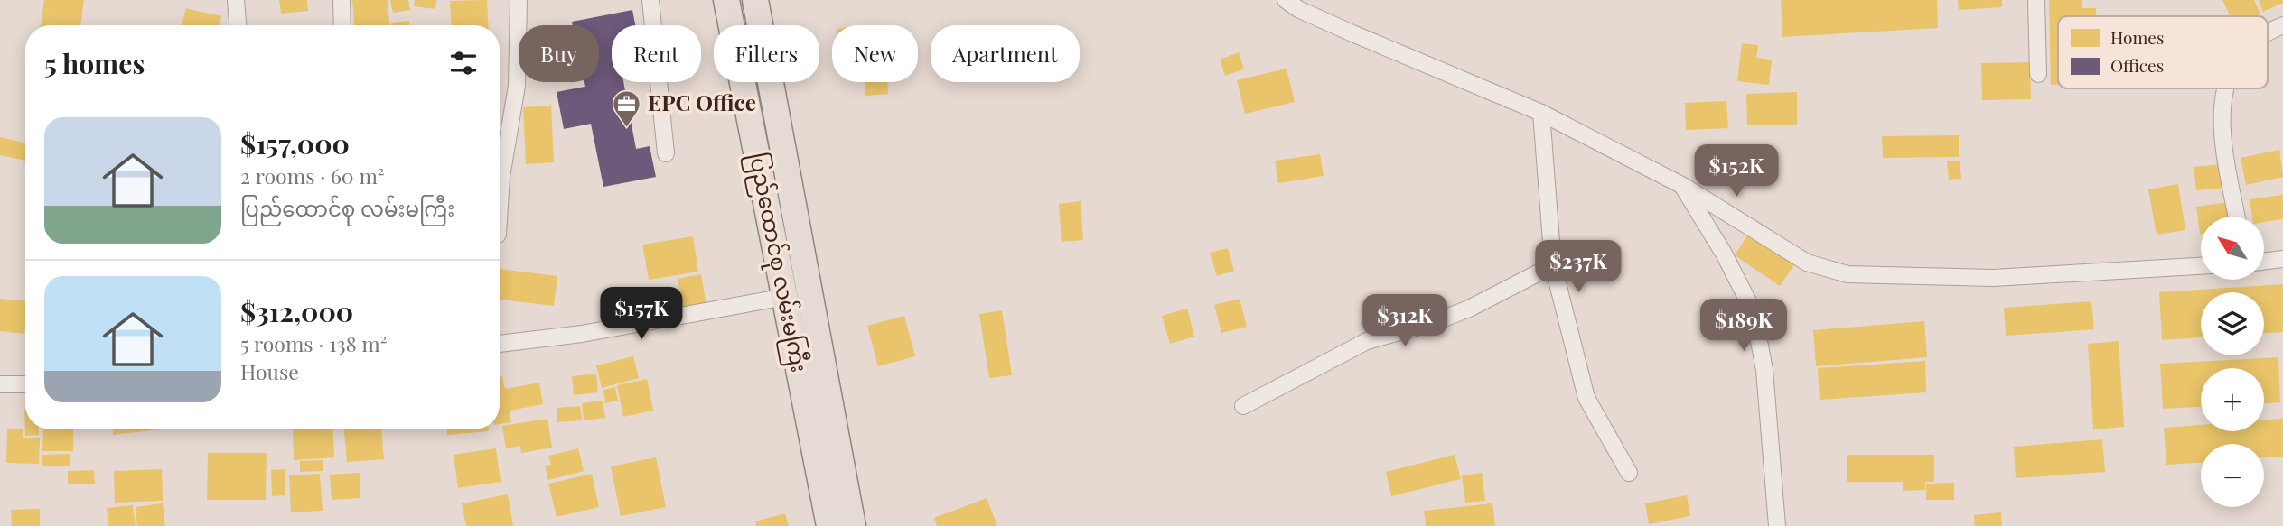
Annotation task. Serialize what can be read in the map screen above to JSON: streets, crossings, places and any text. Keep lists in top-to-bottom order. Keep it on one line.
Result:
{"streets":{"main road":["ပြည်ထောင်စု လမ်းမကြီး"]},"places":{"office":["EPC Office"]},"legend":["Homes","Offices"],"north":"top left","page":{"chip":["Buy","Rent","Filters","New","Apartment"],"heading":"5 homes","list":[{"name":"$157,000","note":"2 rooms · 60 m² · ပြည်ထောင်စု လမ်းမကြီး"},{"name":"$312,000","note":"5 rooms · 138 m² · House"}],"price":["$152K","$237K","$157K","$312K","$189K"],"map_buttons":["+","−"]}}
